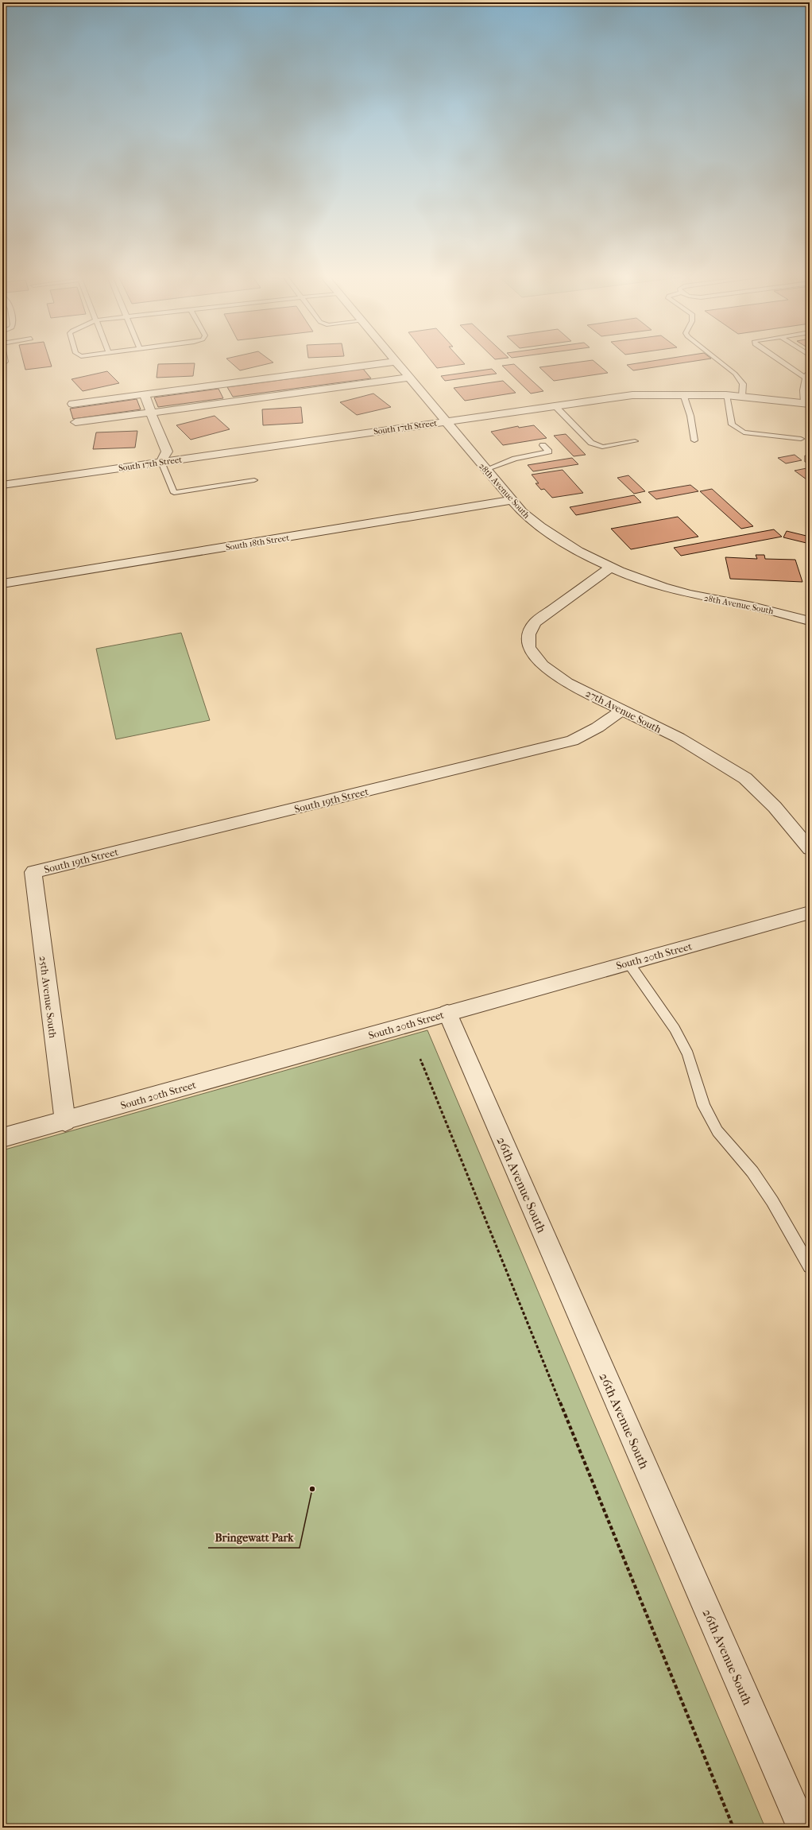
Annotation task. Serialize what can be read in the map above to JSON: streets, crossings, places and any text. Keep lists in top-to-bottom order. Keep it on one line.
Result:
{"streets":{"street":["South 17th Street","28th Avenue South","South 18th Street","27th Avenue South","South 19th Street","South 20th Street","25th Avenue South","26th Avenue South"]},"crossings":[["South 17th Street","28th Avenue South"],["28th Avenue South","South 18th Street"],["28th Avenue South","27th Avenue South"],["27th Avenue South","South 19th Street"],["South 19th Street","25th Avenue South"],["South 20th Street","25th Avenue South"],["South 20th Street","26th Avenue South"]],"places":["Bringewatt Park"]}
